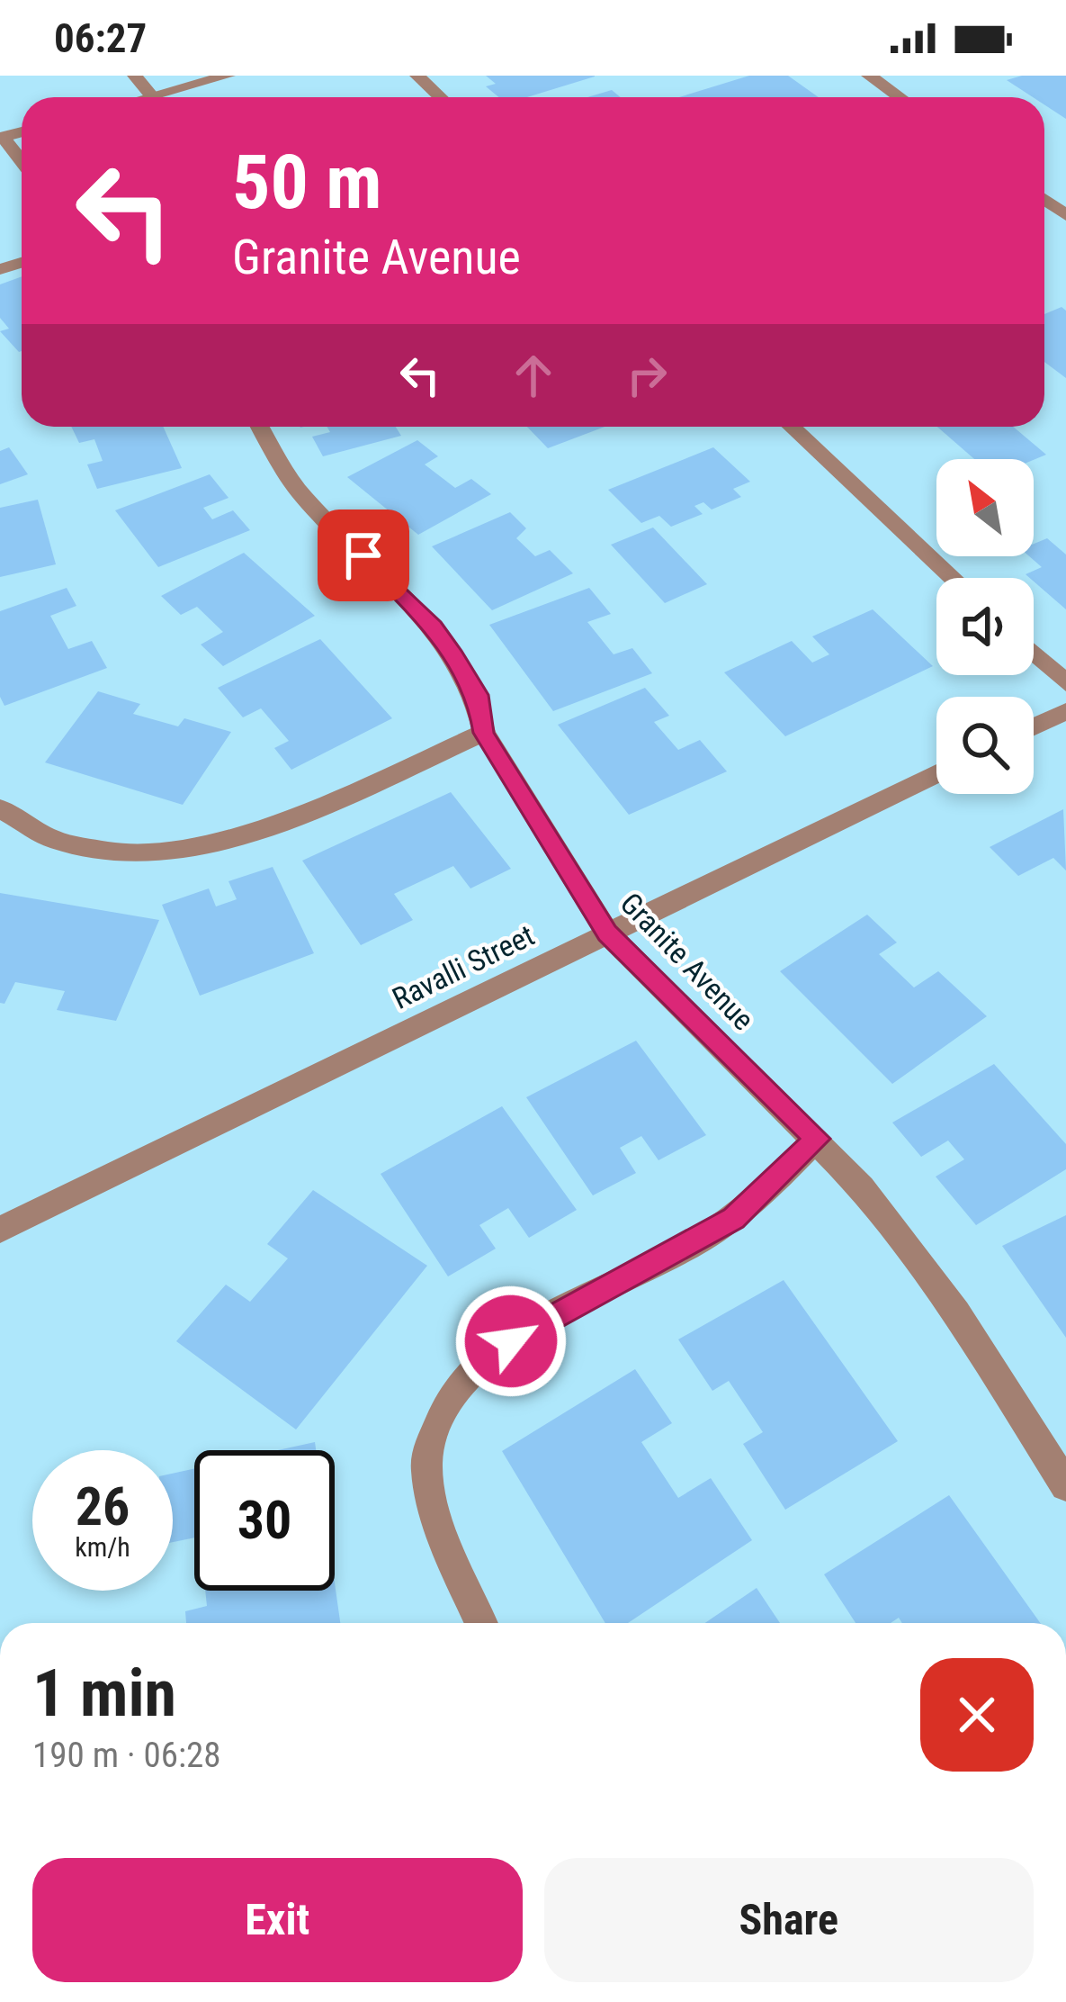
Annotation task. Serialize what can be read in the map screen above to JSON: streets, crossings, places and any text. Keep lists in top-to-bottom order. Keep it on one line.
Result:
{"streets":{"street":["Granite Avenue","Ravalli Street"]},"crossings":[["Granite Avenue","Ravalli Street"]],"north":"top left","page":{"status":"06:27","turn":["50 m","Granite Avenue"],"speed":"26 km/h","limit":"30","heading":["1 min","190 m · 06:28"],"buttons":["Exit","Share"]}}
